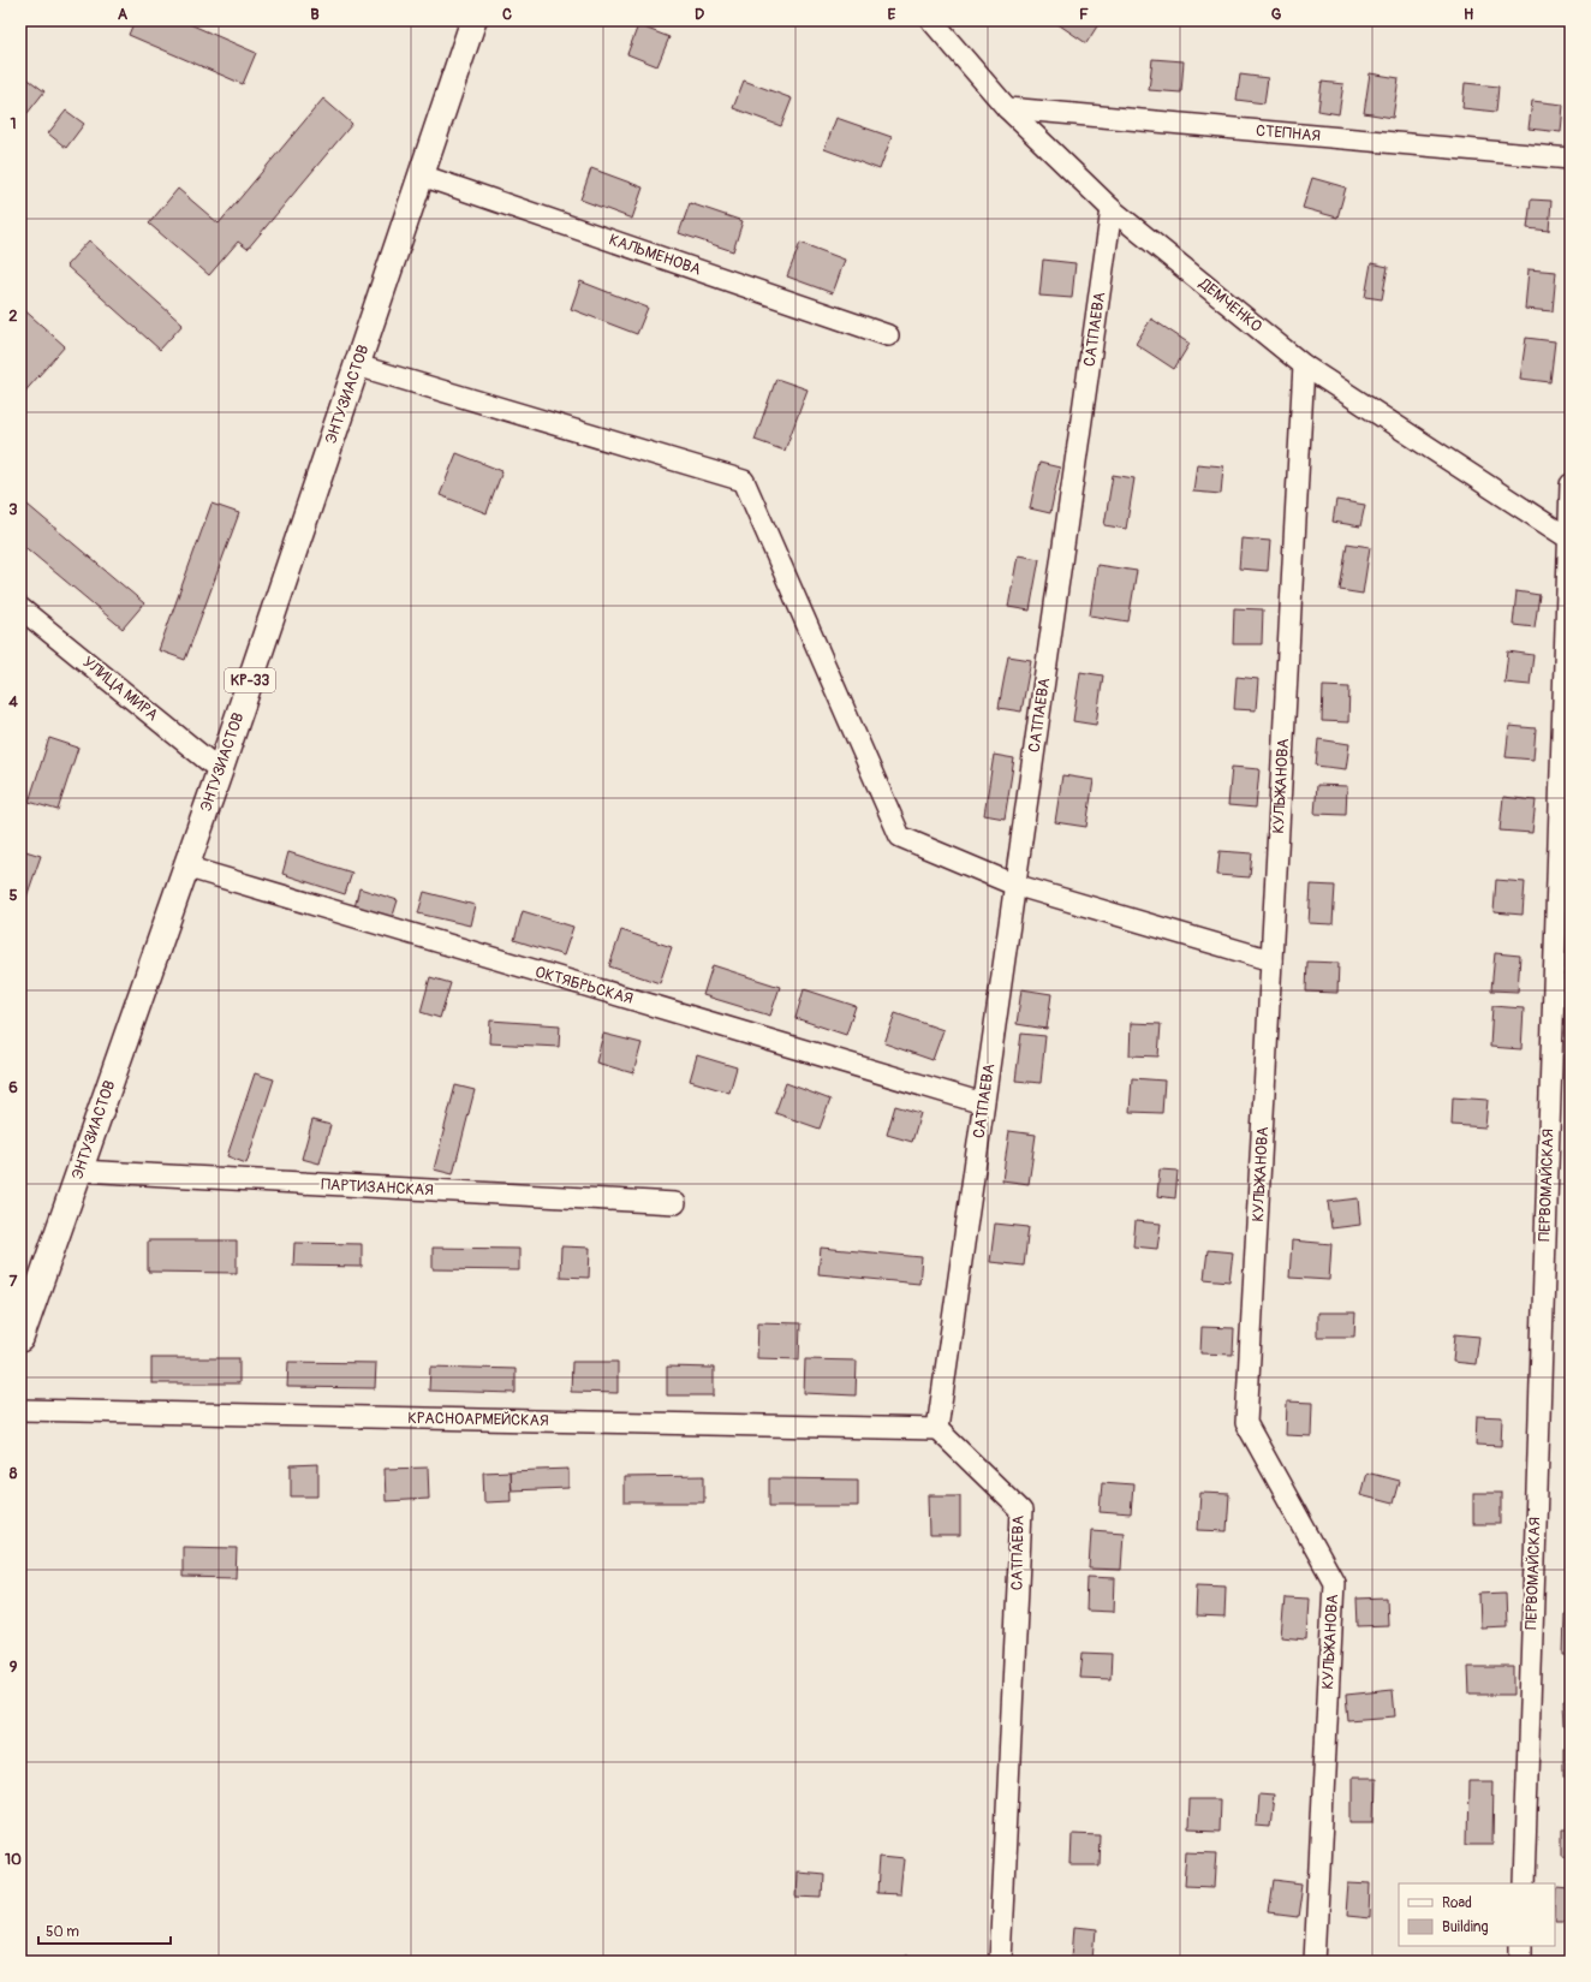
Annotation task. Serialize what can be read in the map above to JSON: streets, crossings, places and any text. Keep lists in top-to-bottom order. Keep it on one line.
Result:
{"streets":{"main road":["ЭНТУЗИАСТОВ","KP-33"],"street":["СТЕПНАЯ","КАЛЬМЕНОВА","ДЕМЧЕНКО","САТПАЕВА","УЛИЦА МИРА","КУЛЬЖАНОВА","ОКТЯБРЬСКАЯ","ПЕРВОМАЙСКАЯ","ПАРТИЗАНСКАЯ","КРАСНОАРМЕЙСКАЯ"]},"crossings":[["СТЕПНАЯ","ДЕМЧЕНКО"],["КАЛЬМЕНОВА","ЭНТУЗИАСТОВ"],["ДЕМЧЕНКО","САТПАЕВА"],["ДЕМЧЕНКО","КУЛЬЖАНОВА"],["ДЕМЧЕНКО","ПЕРВОМАЙСКАЯ"],["САТПАЕВА","ОКТЯБРЬСКАЯ"],["САТПАЕВА","КРАСНОАРМЕЙСКАЯ"],["ЭНТУЗИАСТОВ","УЛИЦА МИРА"],["ЭНТУЗИАСТОВ","ОКТЯБРЬСКАЯ"],["ЭНТУЗИАСТОВ","ПАРТИЗАНСКАЯ"]],"legend":["Road","Building"],"scale_bar":"50 m","grid":{"columns":["A","B","C","D","E","F","G","H"],"rows":["1","2","3","4","5","6","7","8","9","10"]}}
